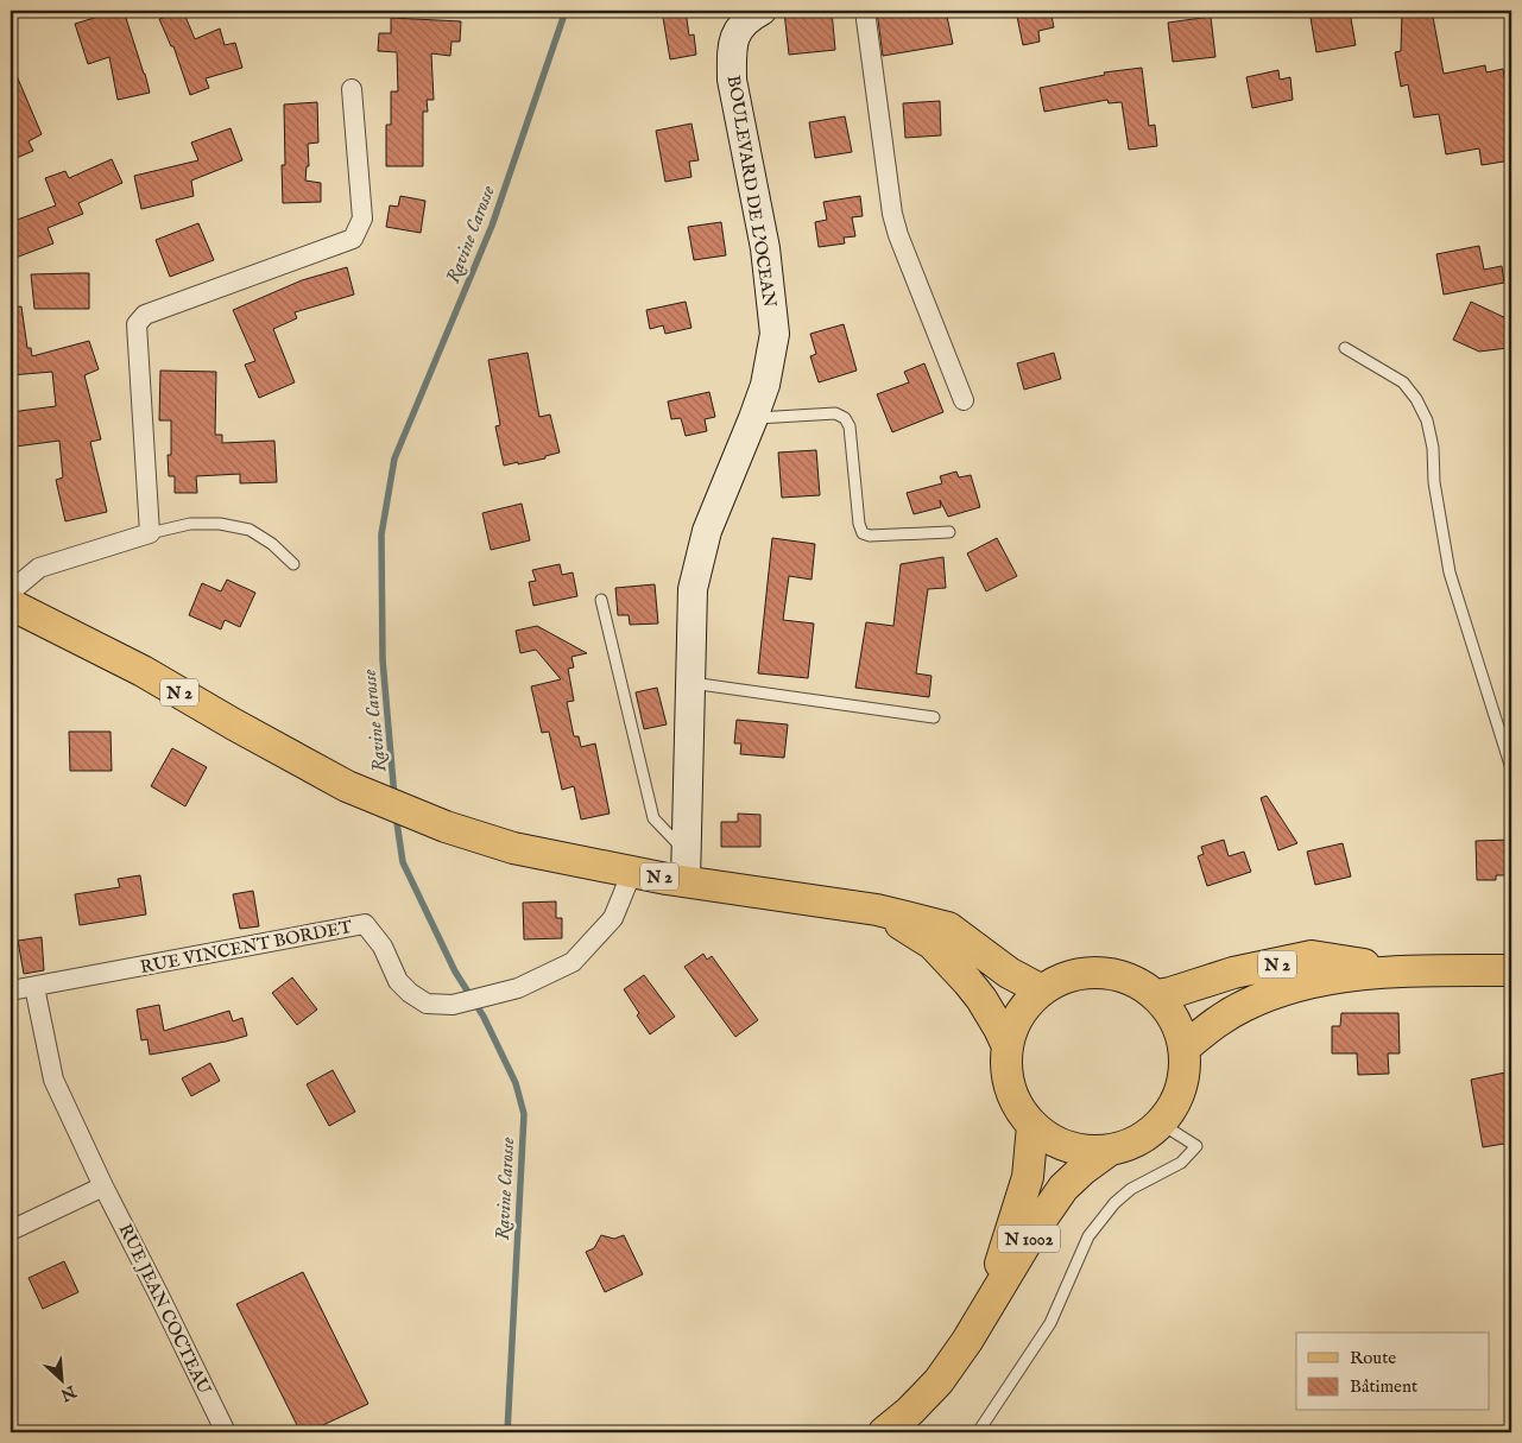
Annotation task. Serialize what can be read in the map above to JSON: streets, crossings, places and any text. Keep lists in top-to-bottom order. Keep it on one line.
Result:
{"streets":{"main road":["N 2","N 1002"],"street":["BOULEVARD DE L'OCEAN","RUE VINCENT BORDET","RUE JEAN COCTEAU"]},"crossings":[["BOULEVARD DE L'OCEAN","N 2"],["N 2","RUE VINCENT BORDET"],["N 2","N 1002"],["RUE VINCENT BORDET","RUE JEAN COCTEAU"]],"water":["Ravine Carosse"],"legend":["Route","Bâtiment"],"north":"bottom right"}
